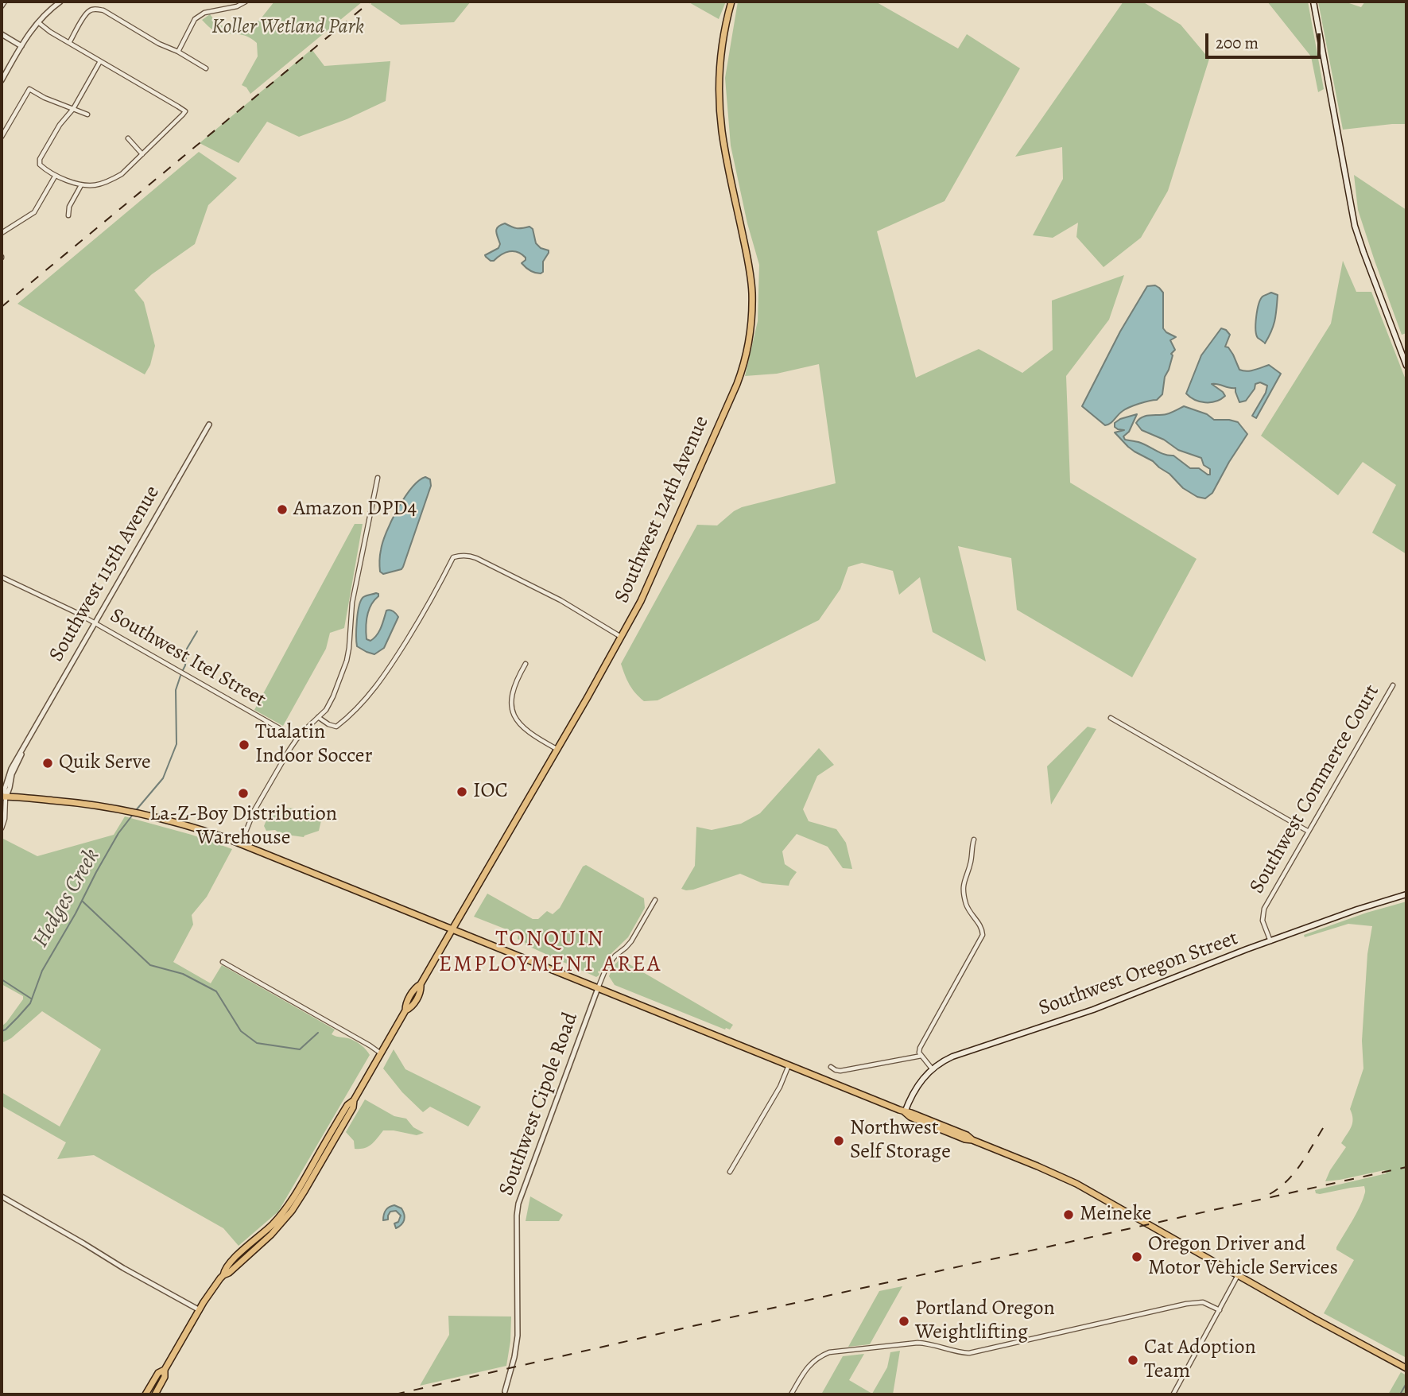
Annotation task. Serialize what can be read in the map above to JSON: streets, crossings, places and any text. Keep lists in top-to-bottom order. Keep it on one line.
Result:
{"streets":{"main road":["Southwest 124th Avenue","Southwest Oregon Street"],"street":["Southwest 115th Avenue","Southwest Itel Street","Southwest Commerce Court","Southwest Cipole Road"]},"crossings":[["Southwest 115th Avenue","Southwest Itel Street"],["Southwest Commerce Court","Southwest Oregon Street"]],"districts":["TONQUIN EMPLOYMENT AREA"],"water":["Hedges Creek"],"parks":["Koller Wetland Park"],"places":["Amazon DPD4","Tualatin Indoor Soccer","Quik Serve","IOC","La-Z-Boy Distribution Warehouse","Northwest Self Storage","Meineke","Oregon Driver and Motor Vehicle Services","Portland Oregon Weightlifting","Cat Adoption Team"],"scale_bar":"200 m"}
